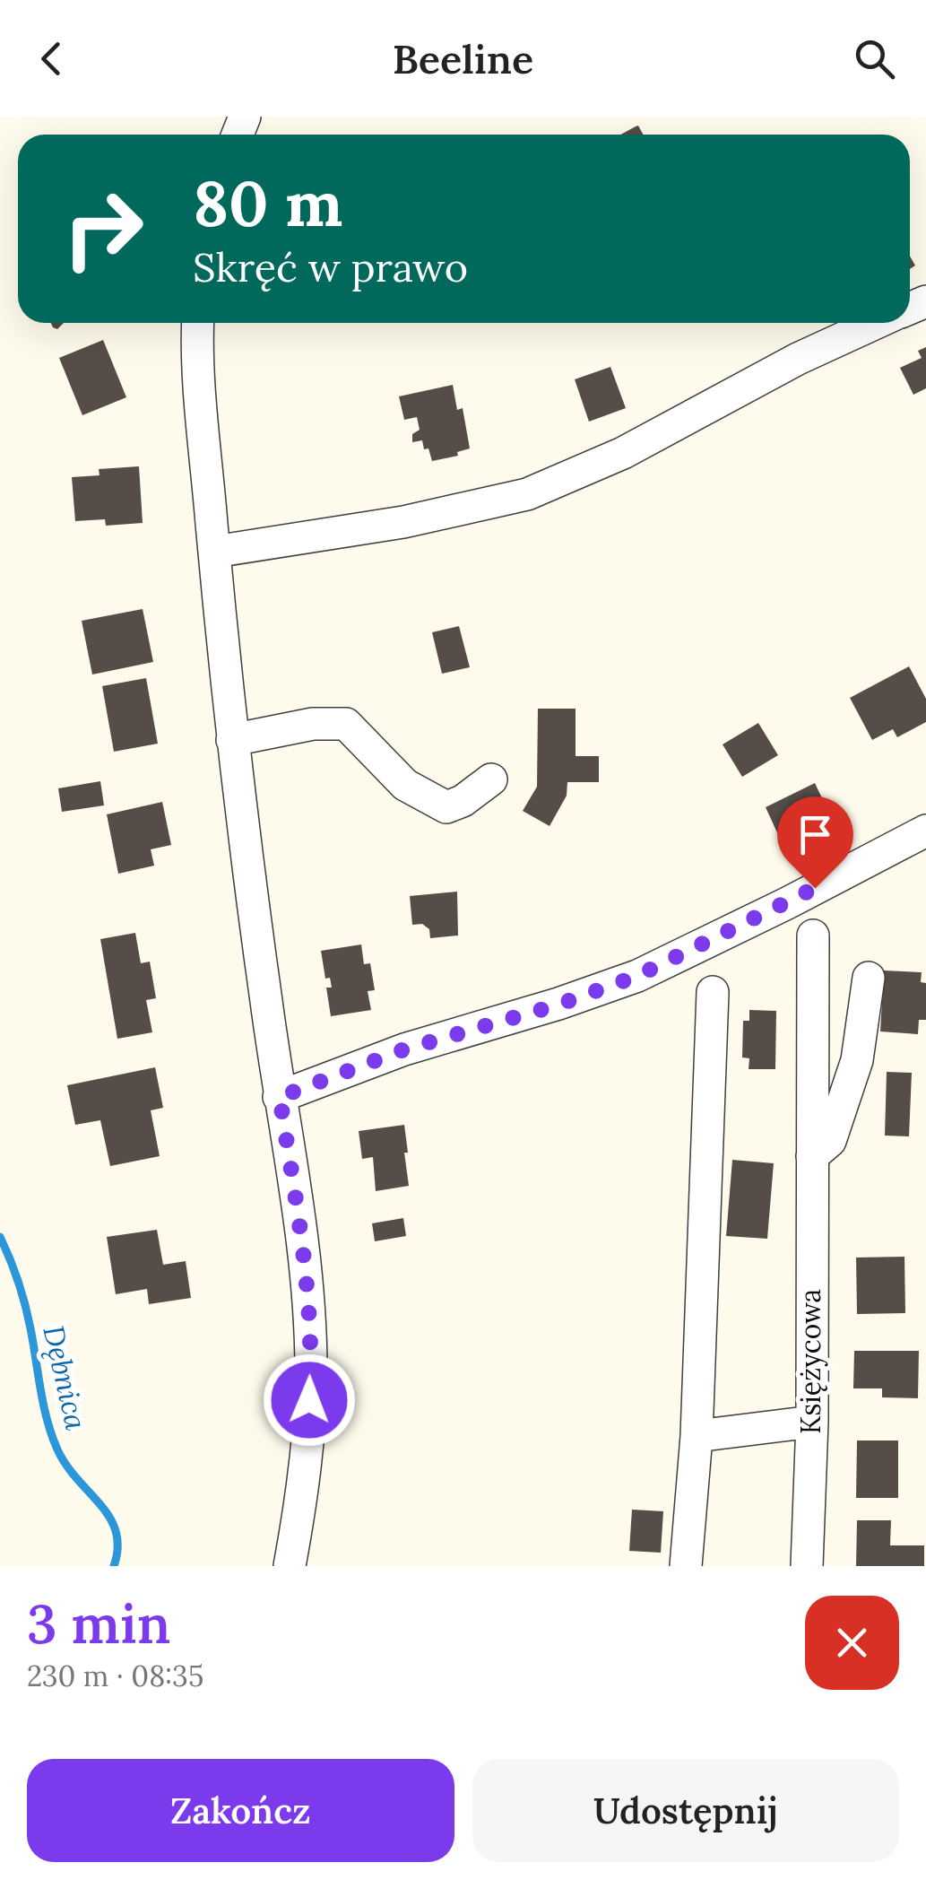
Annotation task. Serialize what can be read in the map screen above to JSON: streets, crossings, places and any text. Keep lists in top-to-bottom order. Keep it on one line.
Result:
{"streets":{"street":["Księżycowa"]},"water":["Dębnica"],"page":{"header":"Beeline","turn":["80 m","Skręć w prawo"],"heading":["3 min","230 m · 08:35"],"buttons":["Zakończ","Udostępnij"]}}
